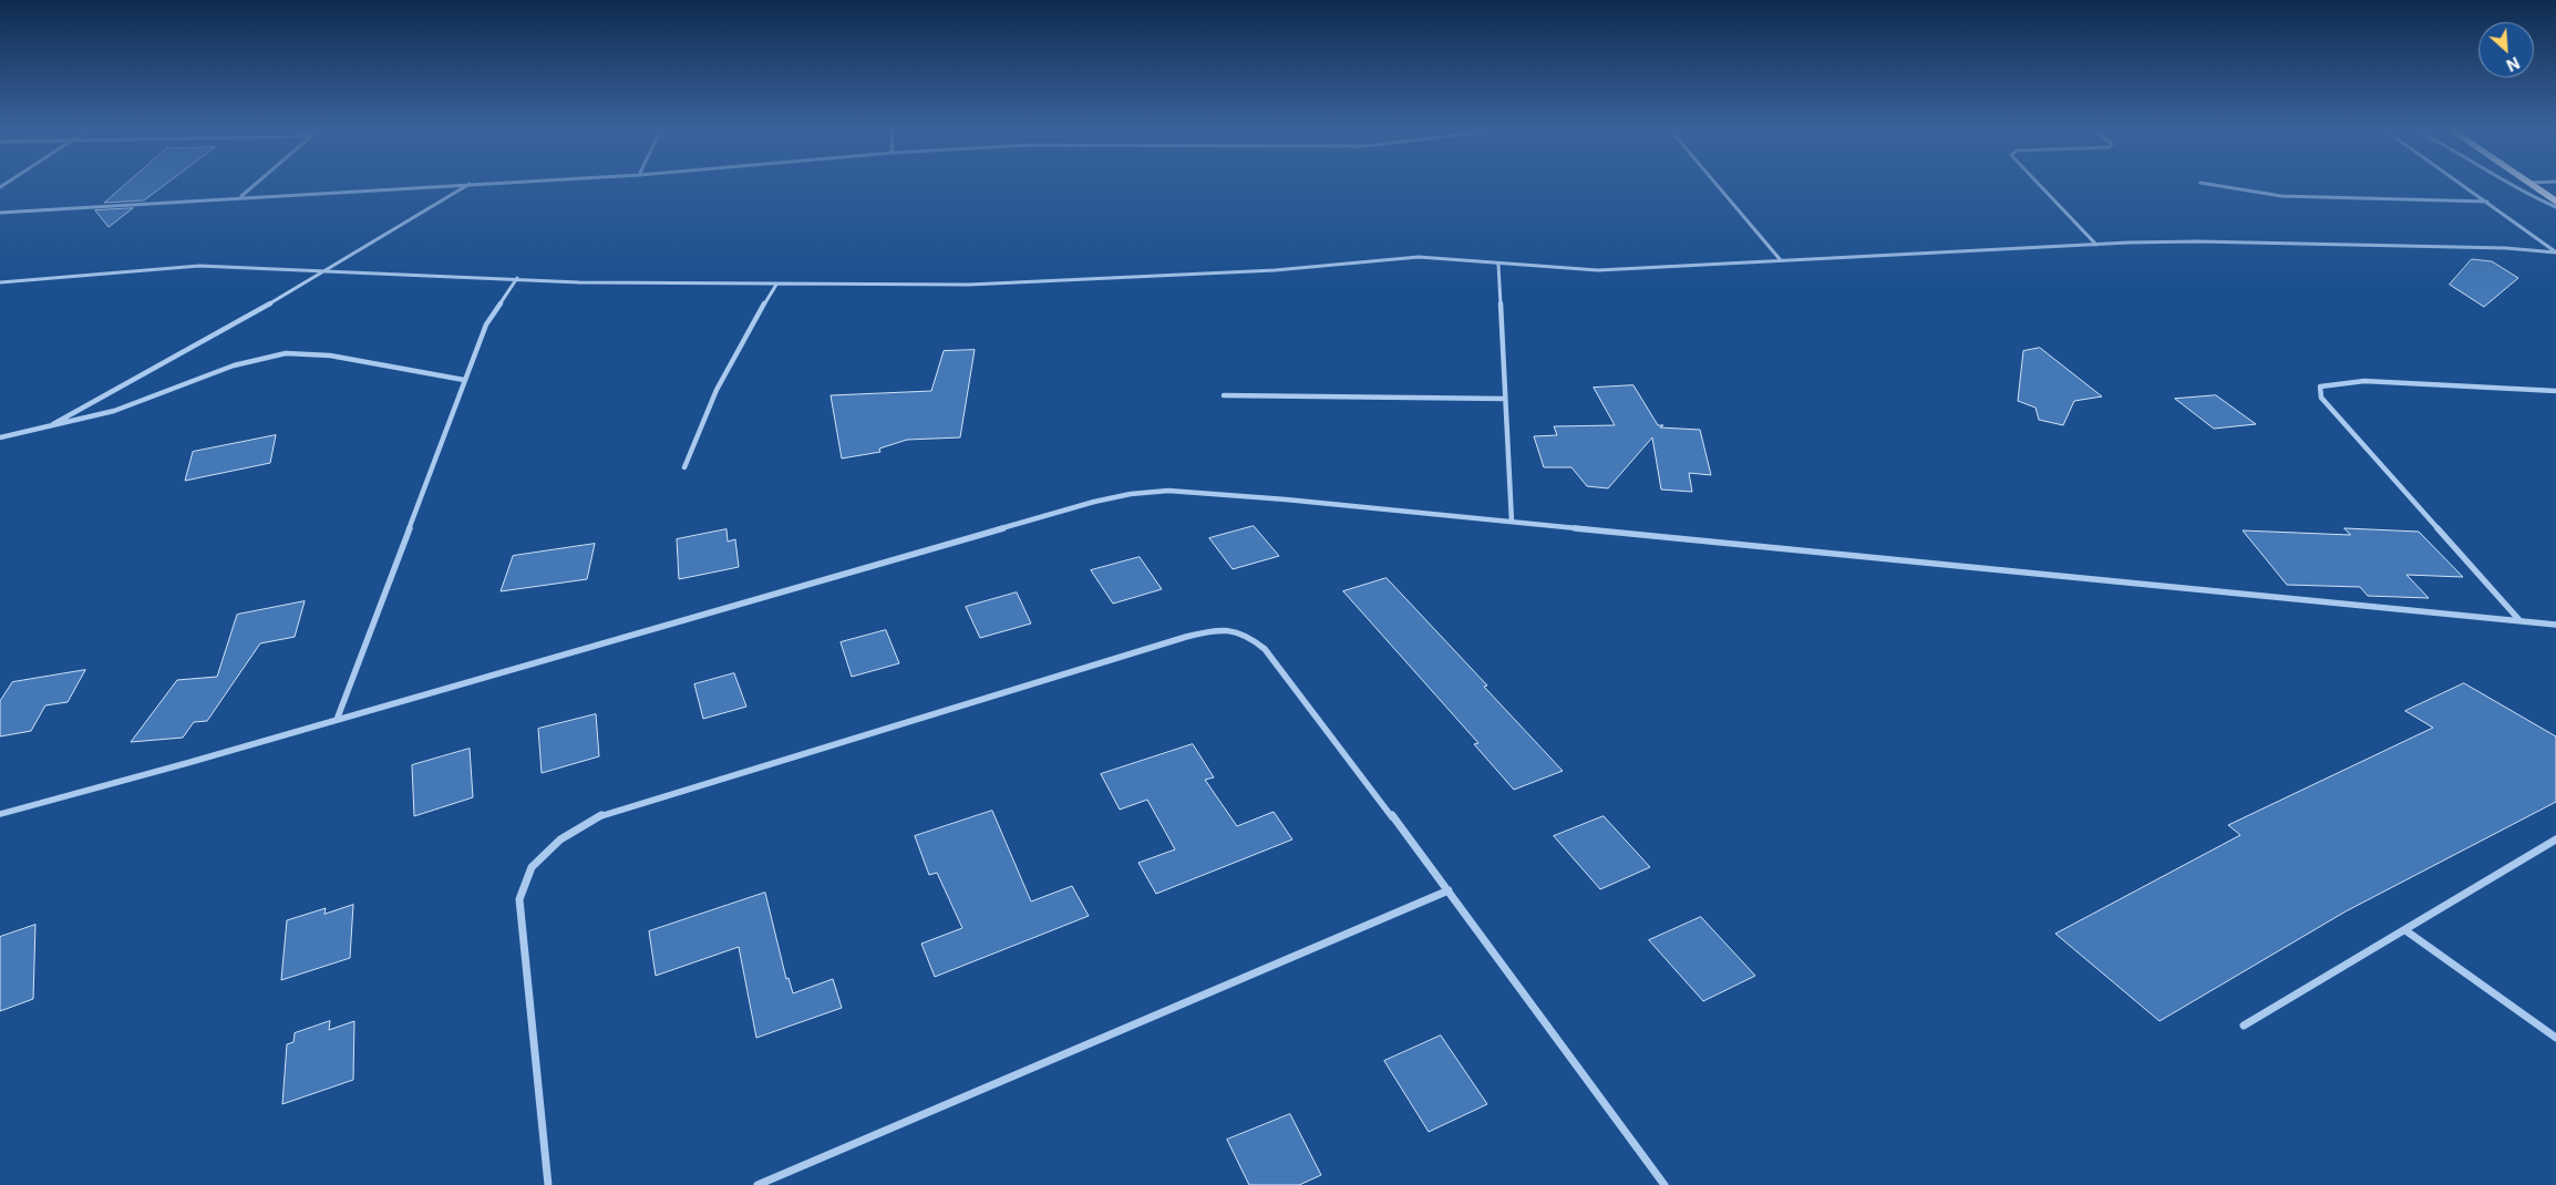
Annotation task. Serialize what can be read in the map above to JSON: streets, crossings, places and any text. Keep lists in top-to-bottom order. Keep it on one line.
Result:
{"north":"bottom right"}
